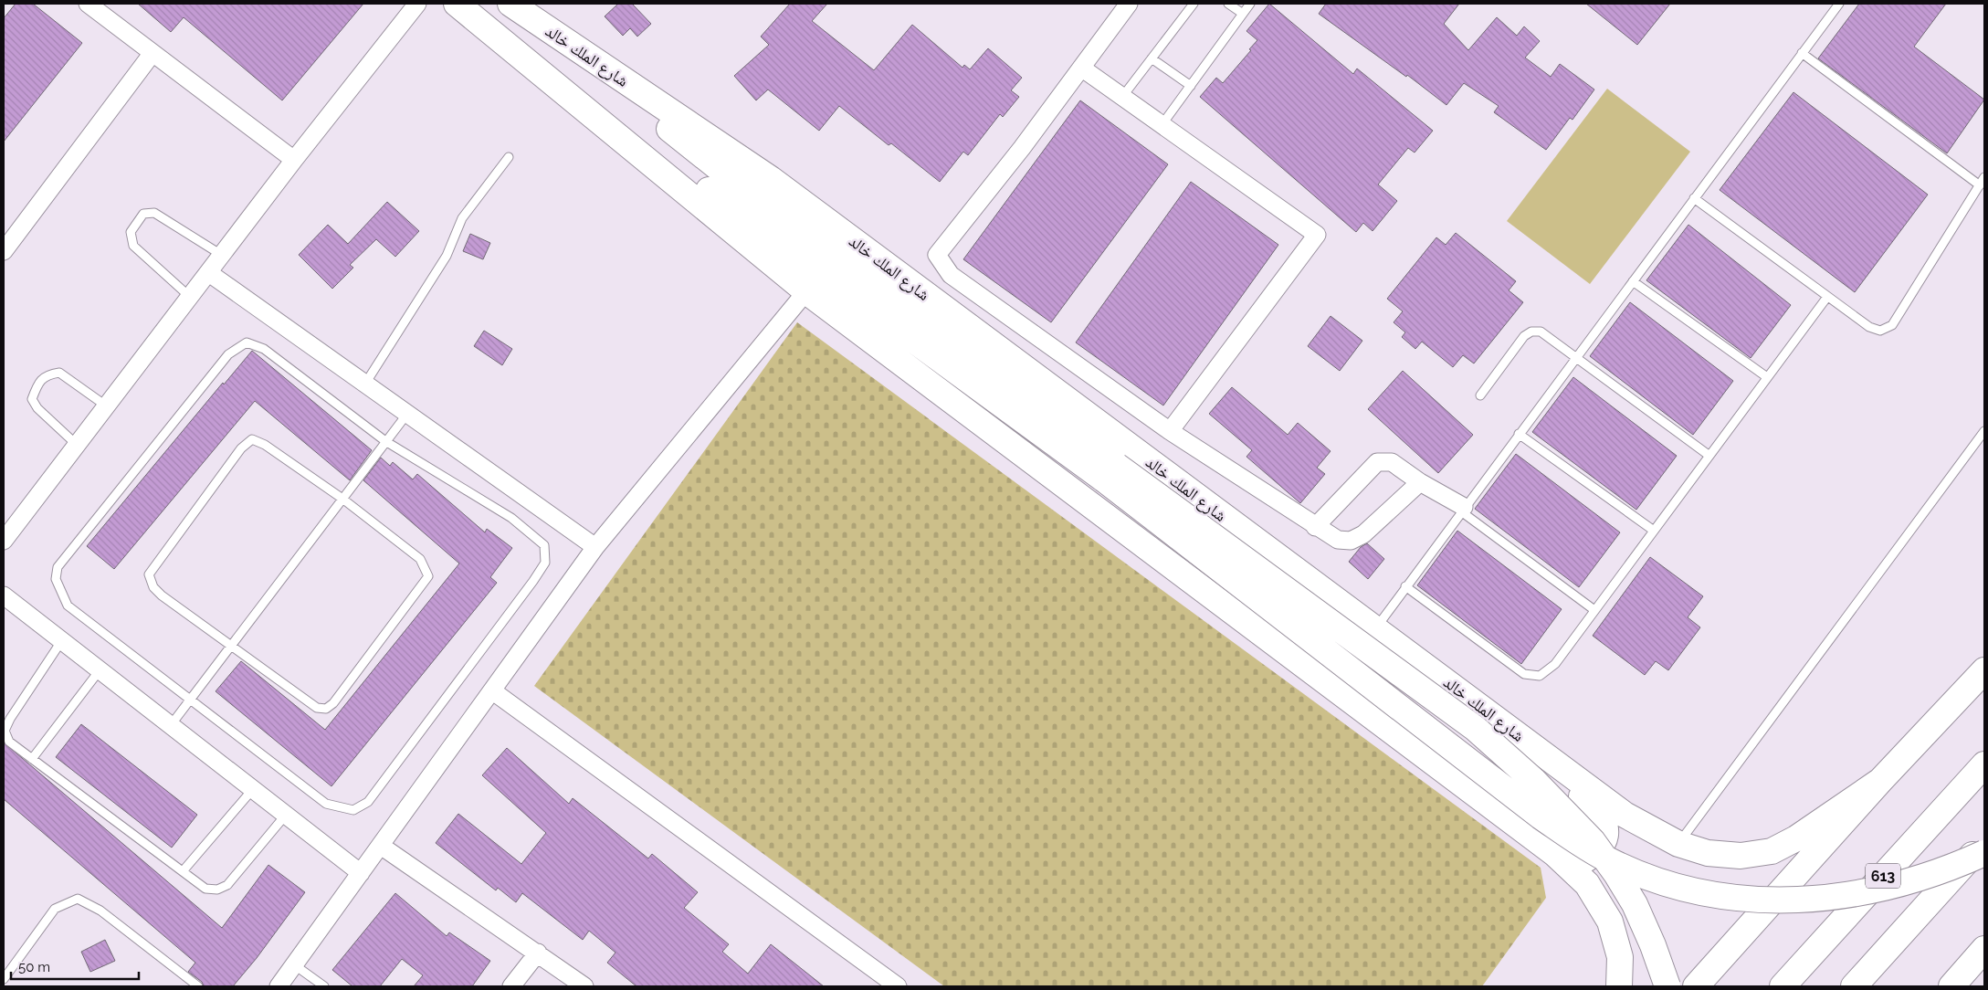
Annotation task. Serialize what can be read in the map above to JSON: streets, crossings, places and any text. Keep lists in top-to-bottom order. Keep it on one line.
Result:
{"streets":{"main road":["شارع الملك خالد","613"]},"scale_bar":"50 m"}
